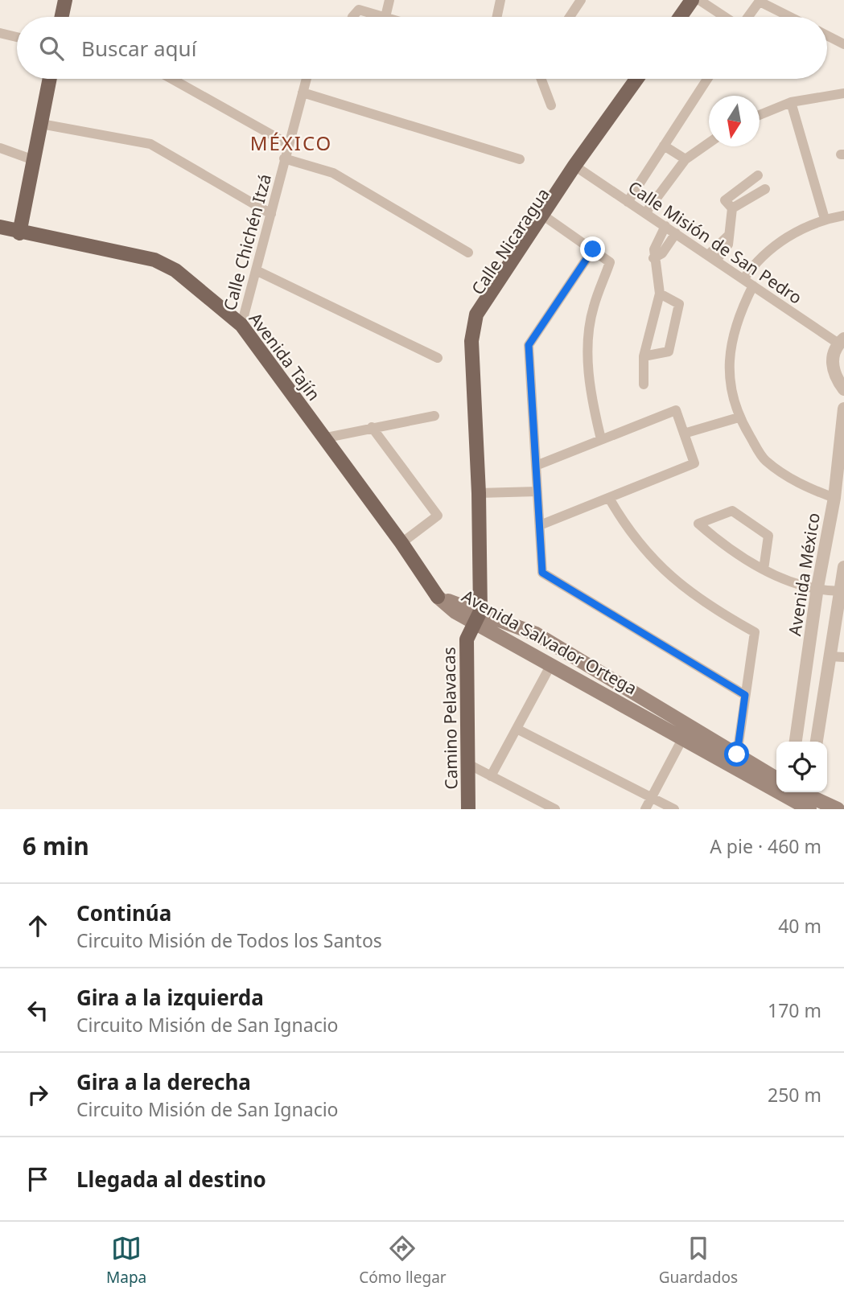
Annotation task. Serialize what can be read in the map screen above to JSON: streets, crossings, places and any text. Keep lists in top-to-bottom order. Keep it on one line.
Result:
{"streets":{"main road":["Calle Nicaragua","Avenida Tajín","Avenida Salvador Ortega","Camino Pelavacas"],"street":["Calle Chichén Itzá","Calle Misión de San Pedro","Avenida México"]},"crossings":[["Calle Nicaragua","Calle Misión de San Pedro"],["Calle Nicaragua","Avenida Salvador Ortega"],["Calle Nicaragua","Camino Pelavacas"],["Calle Chichén Itzá","Avenida Tajín"],["Avenida Tajín","Avenida Salvador Ortega"],["Avenida Salvador Ortega","Camino Pelavacas"]],"districts":["MÉXICO"],"north":"bottom","page":{"search":"Buscar aquí","heading":["6 min","A pie · 460 m"],"list":[["Continúa","Circuito Misión de Todos los Santos","40 m"],["Gira a la izquierda","Circuito Misión de San Ignacio","170 m"],["Gira a la derecha","Circuito Misión de San Ignacio","250 m"],"Llegada al destino"],"nav":["Mapa","Cómo llegar","Guardados"]}}
